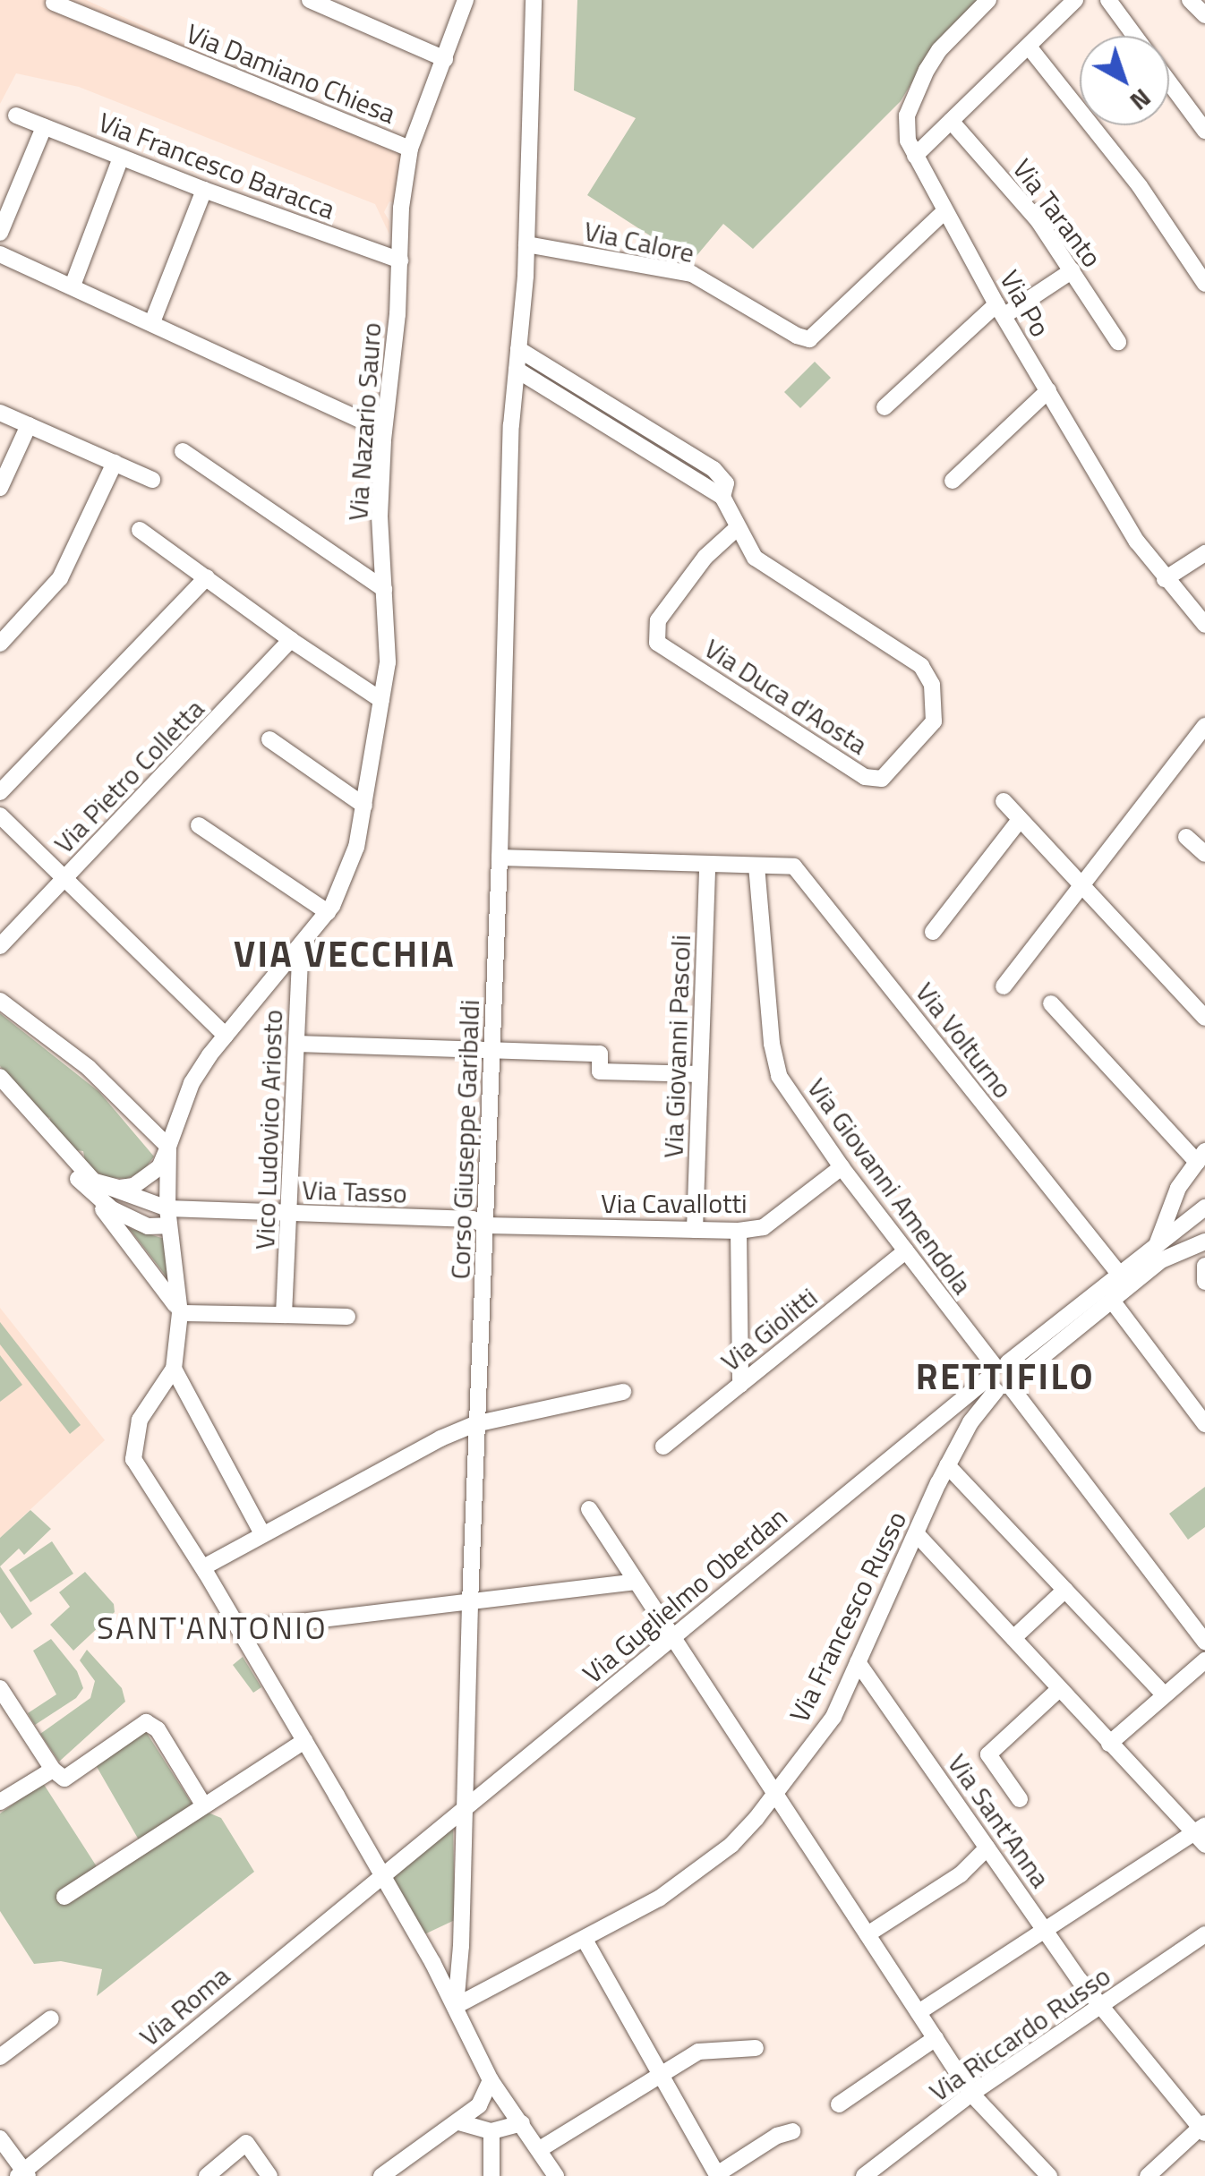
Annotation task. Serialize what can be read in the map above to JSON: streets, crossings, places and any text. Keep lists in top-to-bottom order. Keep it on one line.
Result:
{"streets":{"street":["Via Damiano Chiesa","Via Francesco Baracca","Via Taranto","Via Calore","Via Po","Via Nazario Sauro","Via Duca d'Aosta","Via Pietro Colletta","Via Volturno","Via Giovanni Pascoli","Vico Ludovico Ariosto","Corso Giuseppe Garibaldi","Via Giovanni Amendola","Via Tasso","Via Cavallotti","Via Giolitti","Via Guglielmo Oberdan","Via Francesco Russo","Via Sant'Anna","Via Roma","Via Riccardo Russo"]},"crossings":[["Via Damiano Chiesa","Via Nazario Sauro"],["Via Francesco Baracca","Via Nazario Sauro"],["Via Calore","Via Po"],["Via Nazario Sauro","Vico Ludovico Ariosto"],["Via Volturno","Via Giovanni Pascoli"],["Via Volturno","Corso Giuseppe Garibaldi"],["Via Volturno","Via Giovanni Amendola"],["Via Giovanni Pascoli","Via Cavallotti"],["Vico Ludovico Ariosto","Via Tasso"],["Corso Giuseppe Garibaldi","Via Tasso"],["Corso Giuseppe Garibaldi","Via Cavallotti"],["Corso Giuseppe Garibaldi","Via Guglielmo Oberdan"],["Corso Giuseppe Garibaldi","Via Francesco Russo"],["Via Giovanni Amendola","Via Cavallotti"],["Via Giovanni Amendola","Via Giolitti"],["Via Giovanni Amendola","Via Guglielmo Oberdan"],["Via Giovanni Amendola","Via Francesco Russo"],["Via Tasso","Via Cavallotti"],["Via Guglielmo Oberdan","Via Francesco Russo"],["Via Guglielmo Oberdan","Via Roma"],["Via Francesco Russo","Via Sant'Anna"],["Via Sant'Anna","Via Riccardo Russo"]],"districts":["VIA VECCHIA","RETTIFILO","SANT'ANTONIO"],"north":"bottom right"}
